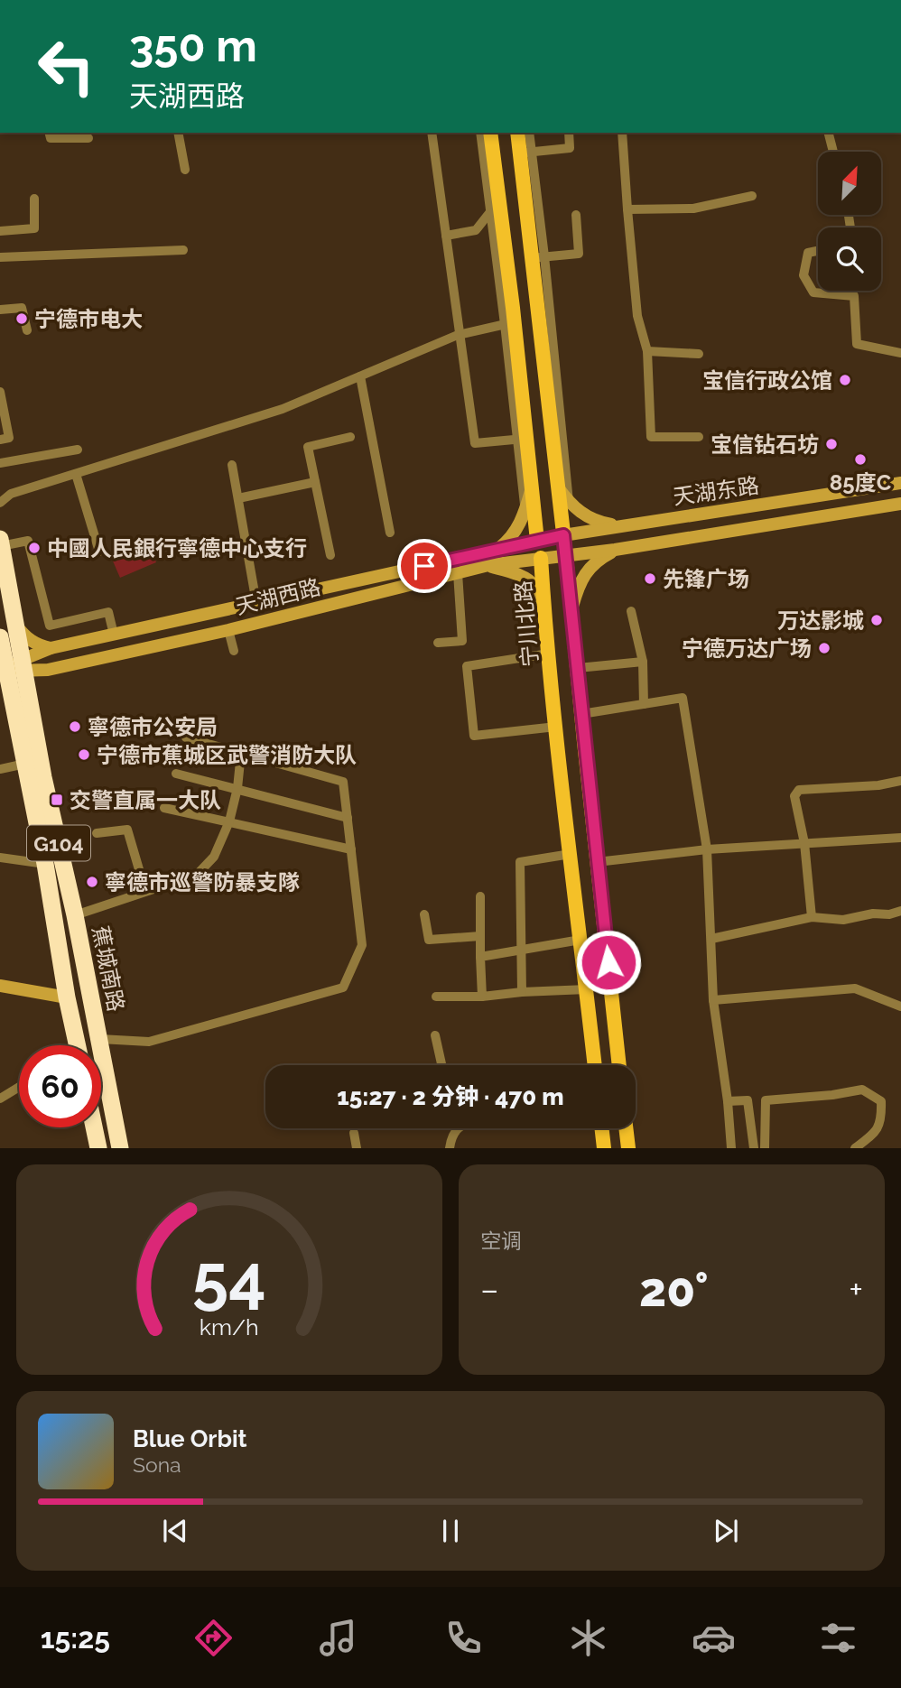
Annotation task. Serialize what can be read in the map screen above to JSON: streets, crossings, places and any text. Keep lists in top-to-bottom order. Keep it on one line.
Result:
{"streets":{"highway":["G104","蕉城南路"],"main road":["天湖东路","天湖西路","宁川北路"]},"crossings":[["天湖东路","天湖西路"],["天湖东路","宁川北路"],["天湖西路","宁川北路"],["天湖西路","蕉城南路"]],"places":{"other":["宁德市电大","宝信行政公馆","宝信钻石坊","85度C","中國人民銀行寧德中心支行","先锋广场","万达影城","宁德万达广场","寧德市公安局","宁德市蕉城区武警消防大队","寧德市巡警防暴支隊"],"transit":["交警直属一大队"]},"north":"top right","page":{"turn":["350 m","天湖西路"],"limit":"60","trip":"15:27 · 2 分钟 · 470 m","tile":"空调","heat":["−","20°","+"],"song":["Blue Orbit","Sona"],"tabs":"15:25","gauge":["54","km/h"]}}
